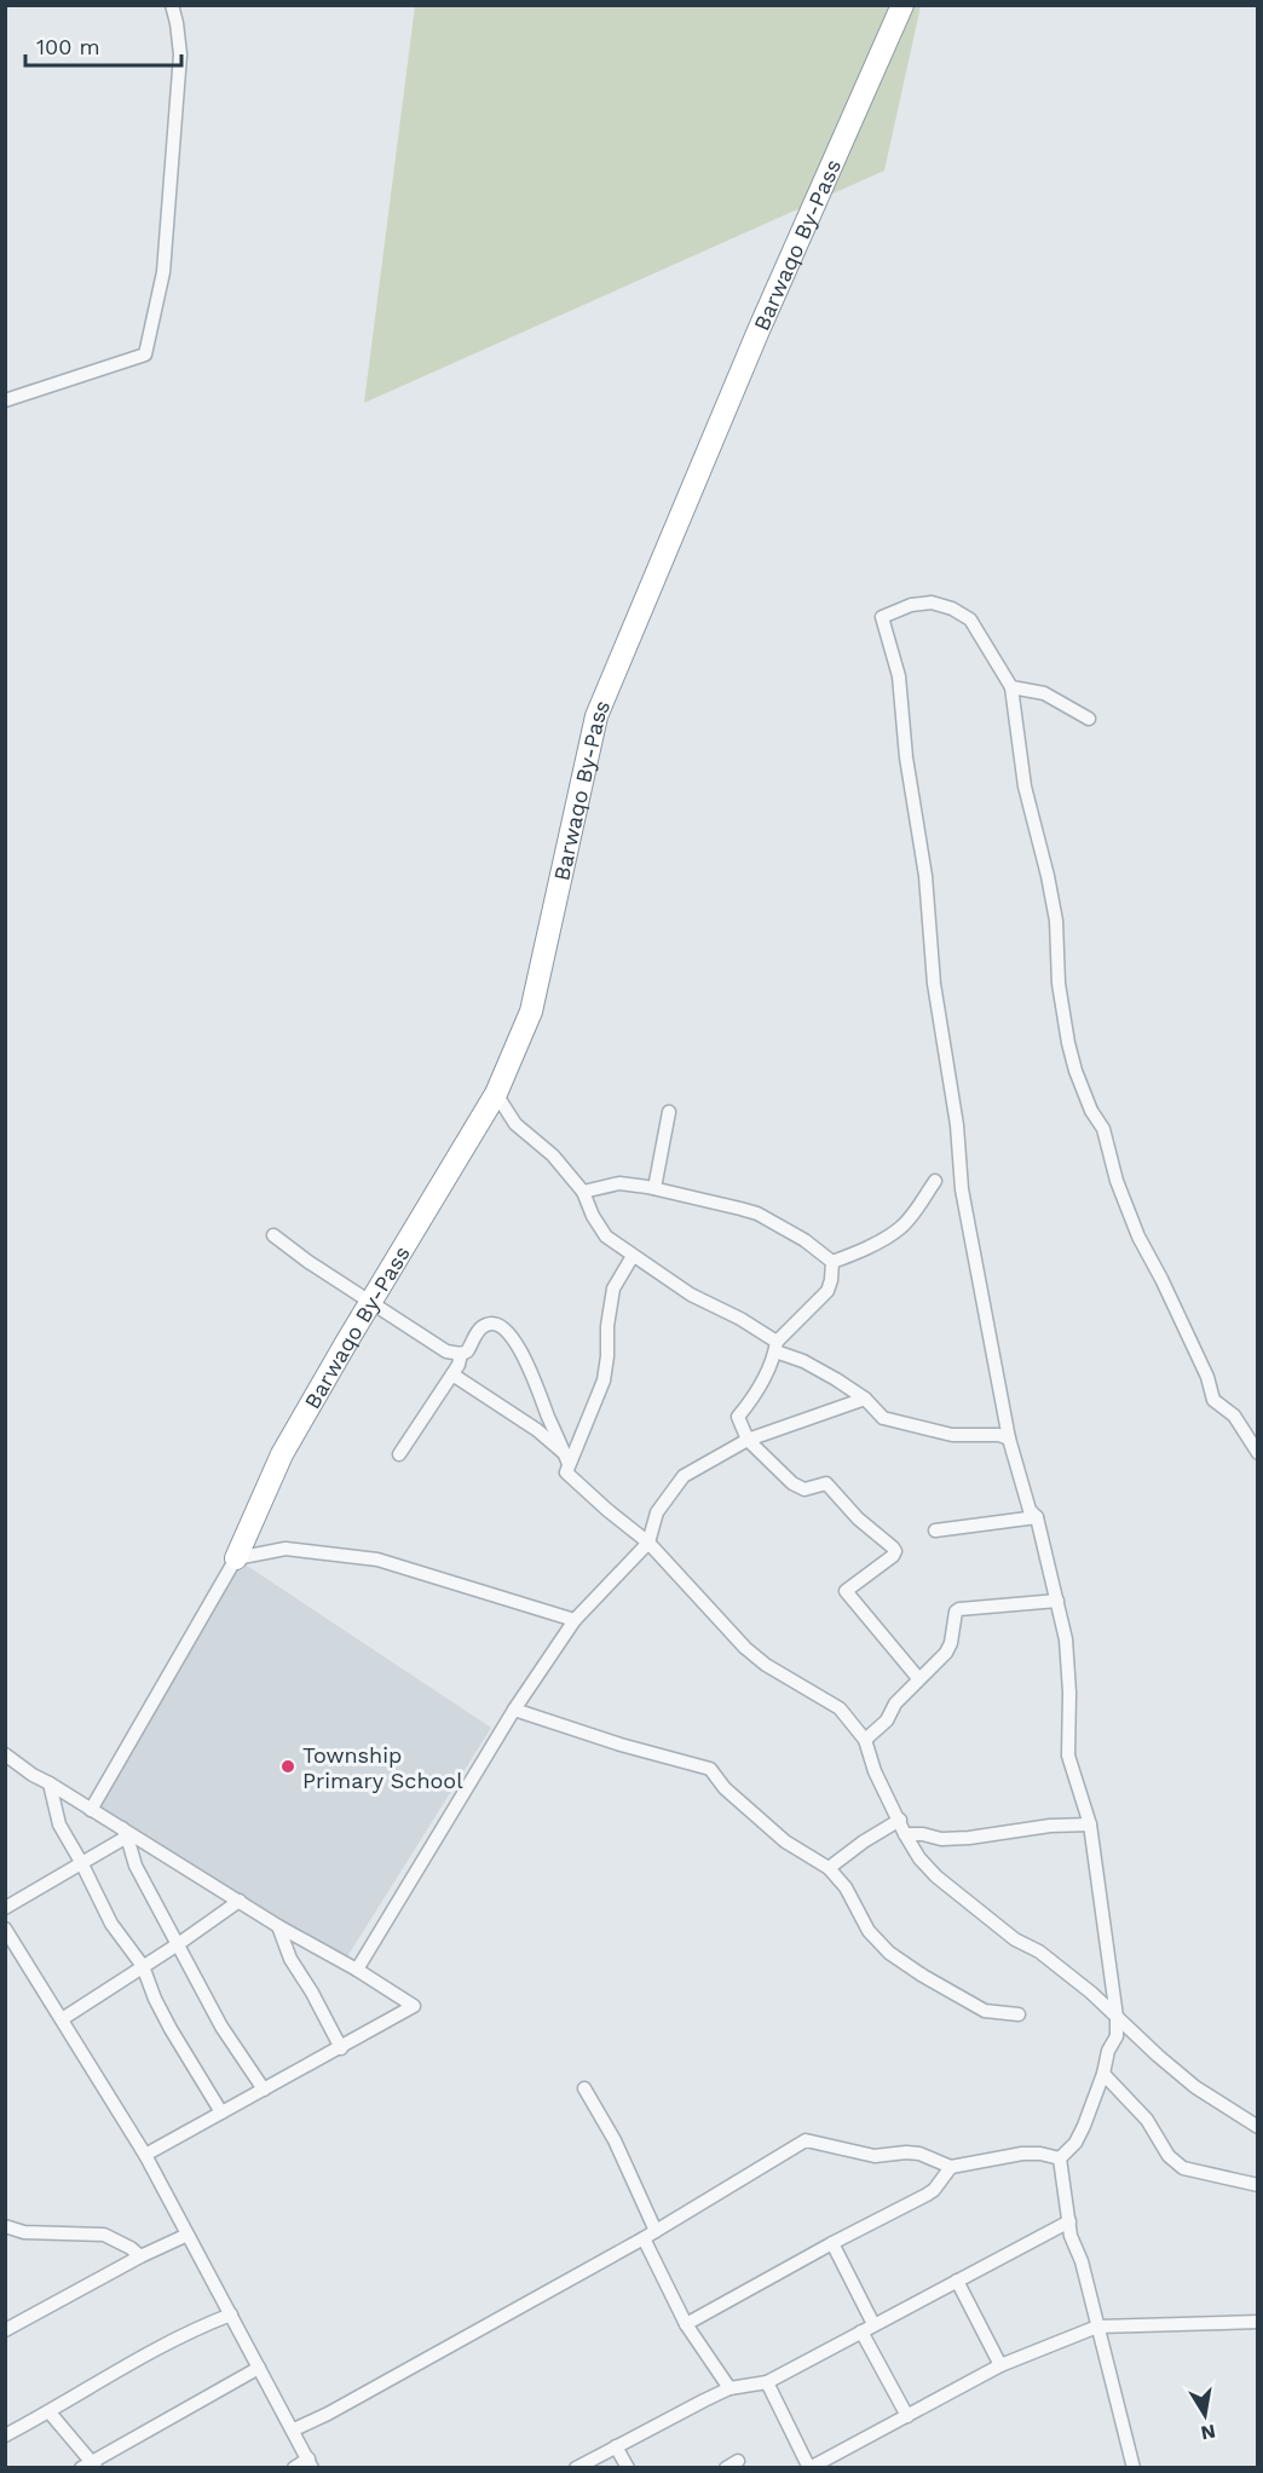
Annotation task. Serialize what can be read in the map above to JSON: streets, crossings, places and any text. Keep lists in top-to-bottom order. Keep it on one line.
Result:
{"streets":{"highway":["Barwaqo By-Pass"]},"places":["Township Primary School"],"scale_bar":"100 m","north":"bottom"}
